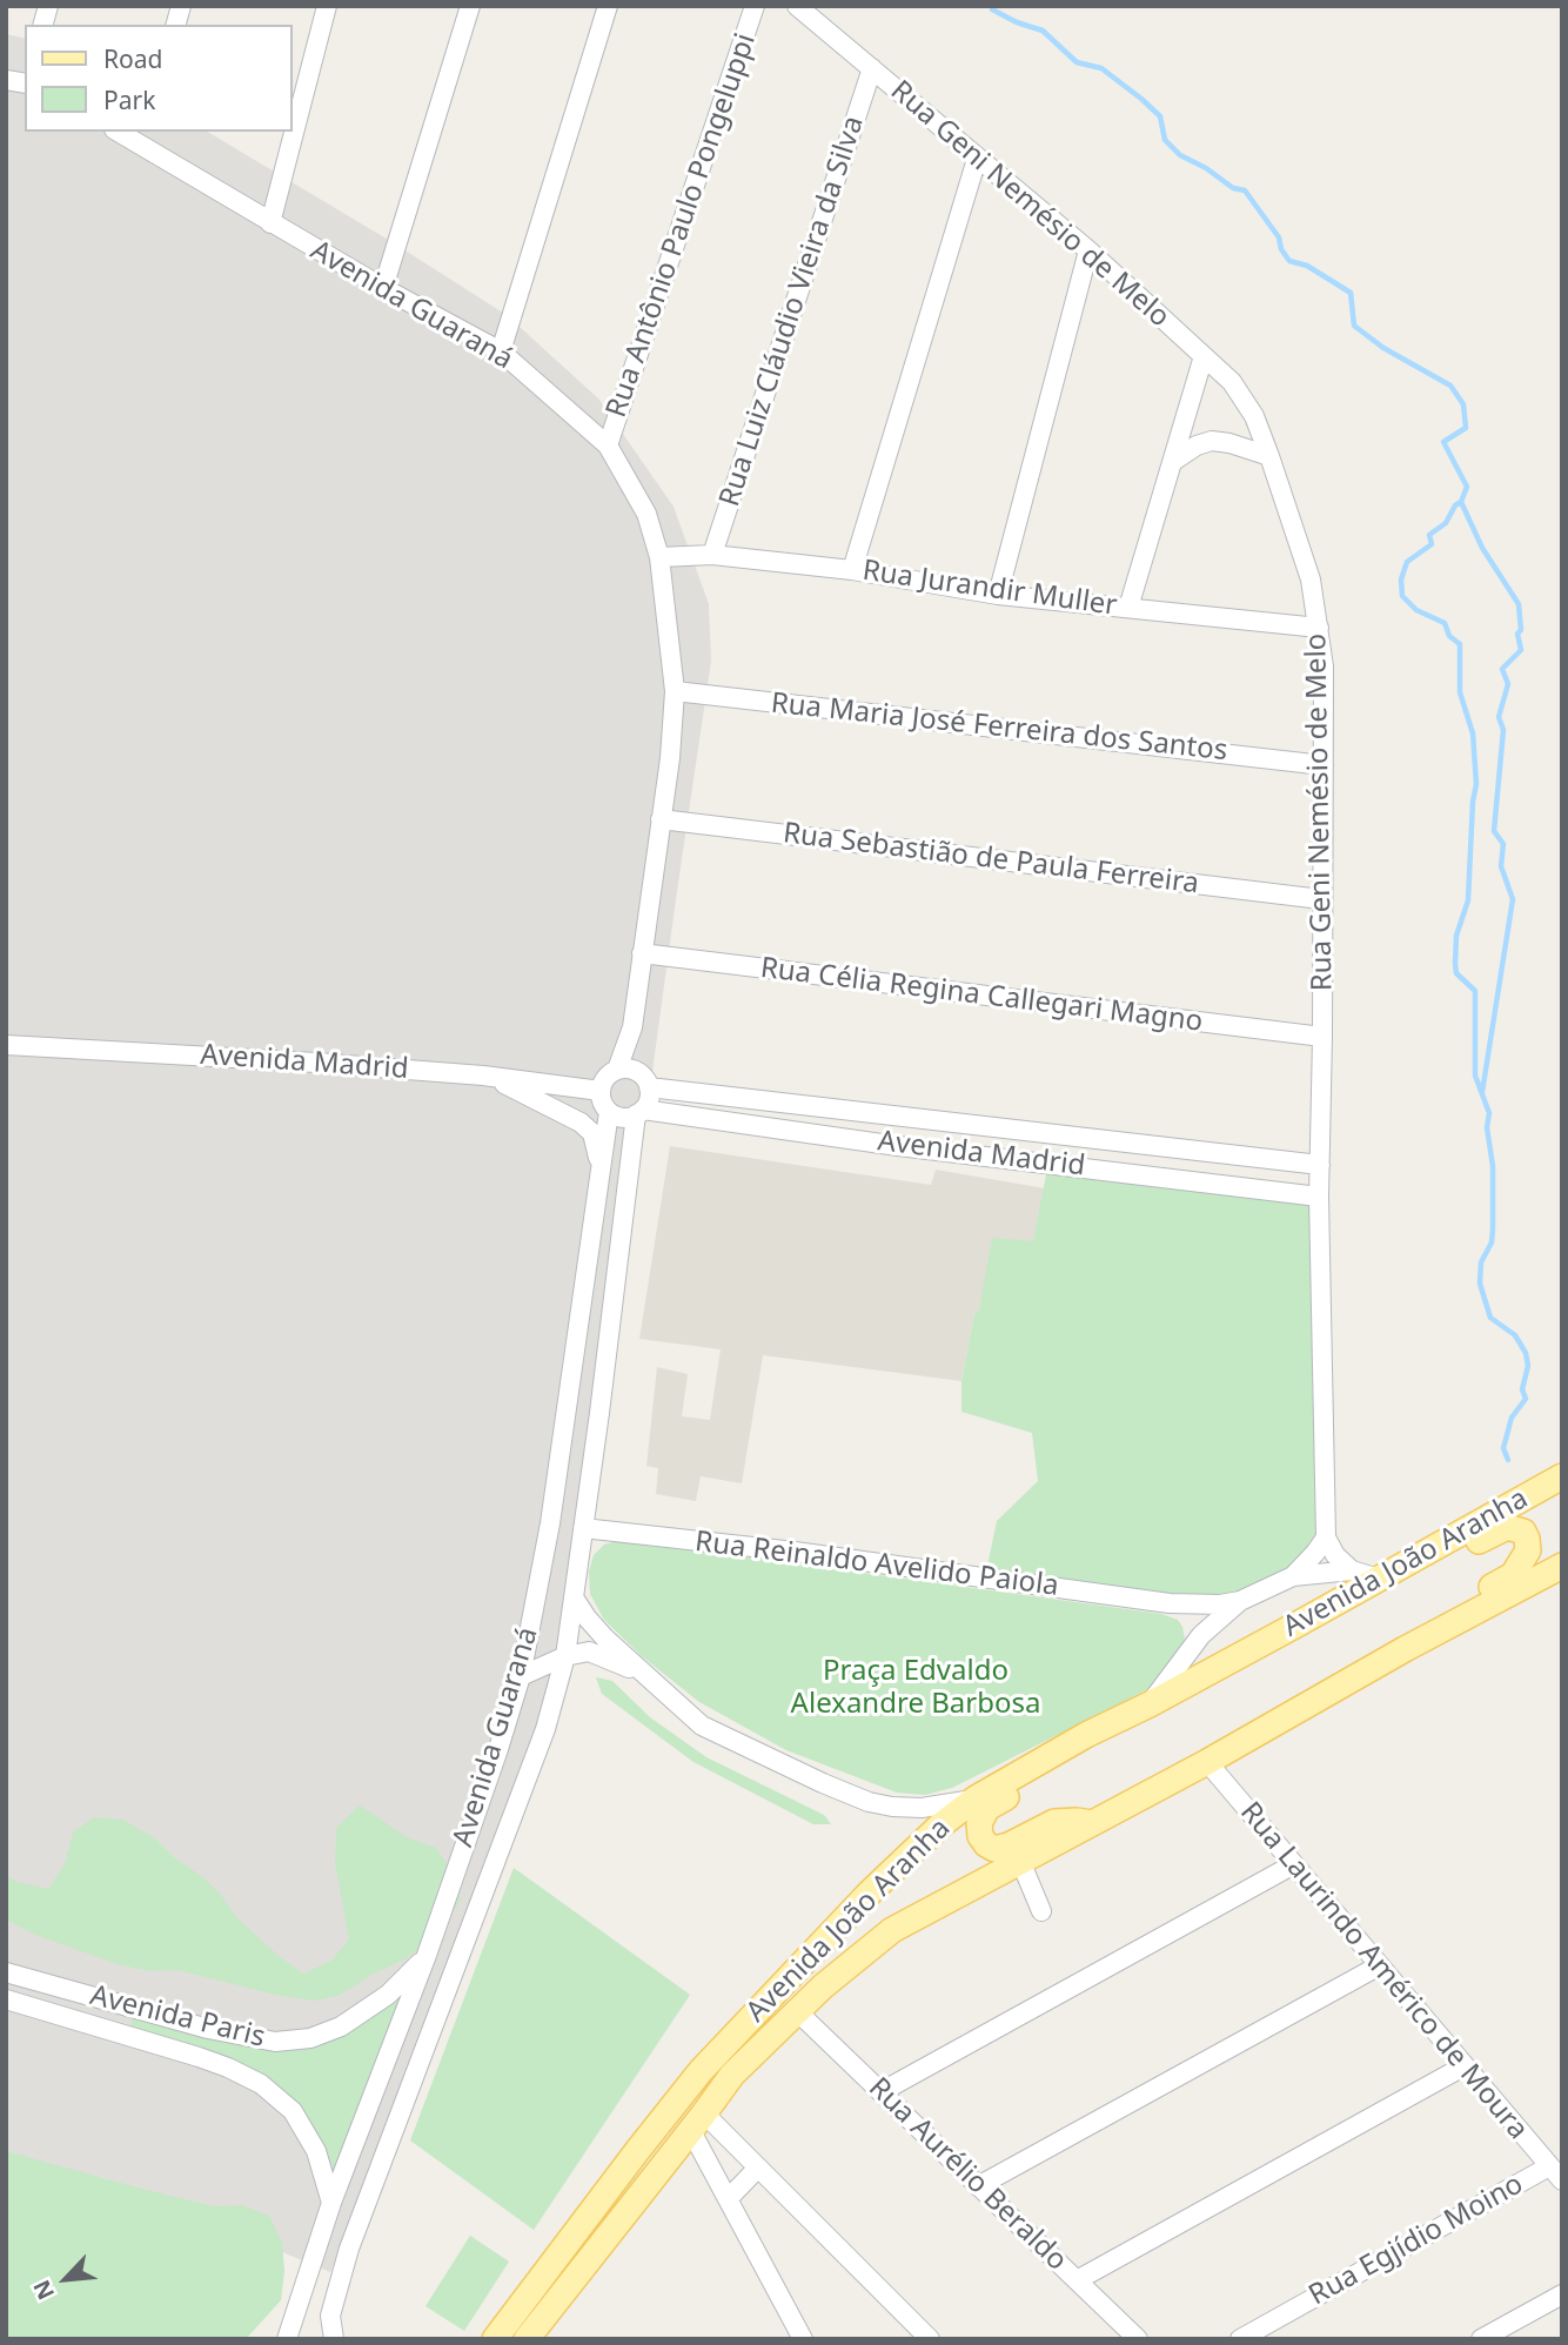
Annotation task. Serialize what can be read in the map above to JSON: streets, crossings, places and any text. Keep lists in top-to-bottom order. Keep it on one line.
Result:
{"streets":{"main road":["Avenida João Aranha"],"street":["Rua Geni Nemésio de Melo","Rua Antônio Paulo Pongeluppi","Avenida Guaraná","Rua Luiz Cláudio Vieira da Silva","Rua Jurandir Muller","Rua Maria José Ferreira dos Santos","Rua Sebastião de Paula Ferreira","Rua Célia Regina Callegari Magno","Avenida Madrid","Rua Reinaldo Avelido Paiola","Rua Laurindo Américo de Moura","Avenida Paris","Rua Aurélio Beraldo","Rua Egjídio Moino"]},"crossings":[["Rua Geni Nemésio de Melo","Rua Luiz Cláudio Vieira da Silva"],["Rua Geni Nemésio de Melo","Rua Jurandir Muller"],["Rua Geni Nemésio de Melo","Rua Maria José Ferreira dos Santos"],["Rua Geni Nemésio de Melo","Rua Sebastião de Paula Ferreira"],["Rua Geni Nemésio de Melo","Rua Célia Regina Callegari Magno"],["Rua Geni Nemésio de Melo","Avenida Madrid"],["Rua Antônio Paulo Pongeluppi","Avenida Guaraná"],["Avenida Guaraná","Rua Jurandir Muller"],["Avenida Guaraná","Rua Maria José Ferreira dos Santos"],["Avenida Guaraná","Rua Sebastião de Paula Ferreira"],["Avenida Guaraná","Rua Célia Regina Callegari Magno"],["Avenida Guaraná","Avenida Madrid"],["Avenida Guaraná","Rua Reinaldo Avelido Paiola"],["Avenida Guaraná","Avenida Paris"],["Rua Luiz Cláudio Vieira da Silva","Rua Jurandir Muller"],["Avenida João Aranha","Rua Laurindo Américo de Moura"],["Avenida João Aranha","Rua Aurélio Beraldo"],["Rua Laurindo Américo de Moura","Rua Egjídio Moino"]],"parks":["Praça Edvaldo Alexandre Barbosa"],"legend":["Road","Park"],"north":"bottom left"}
